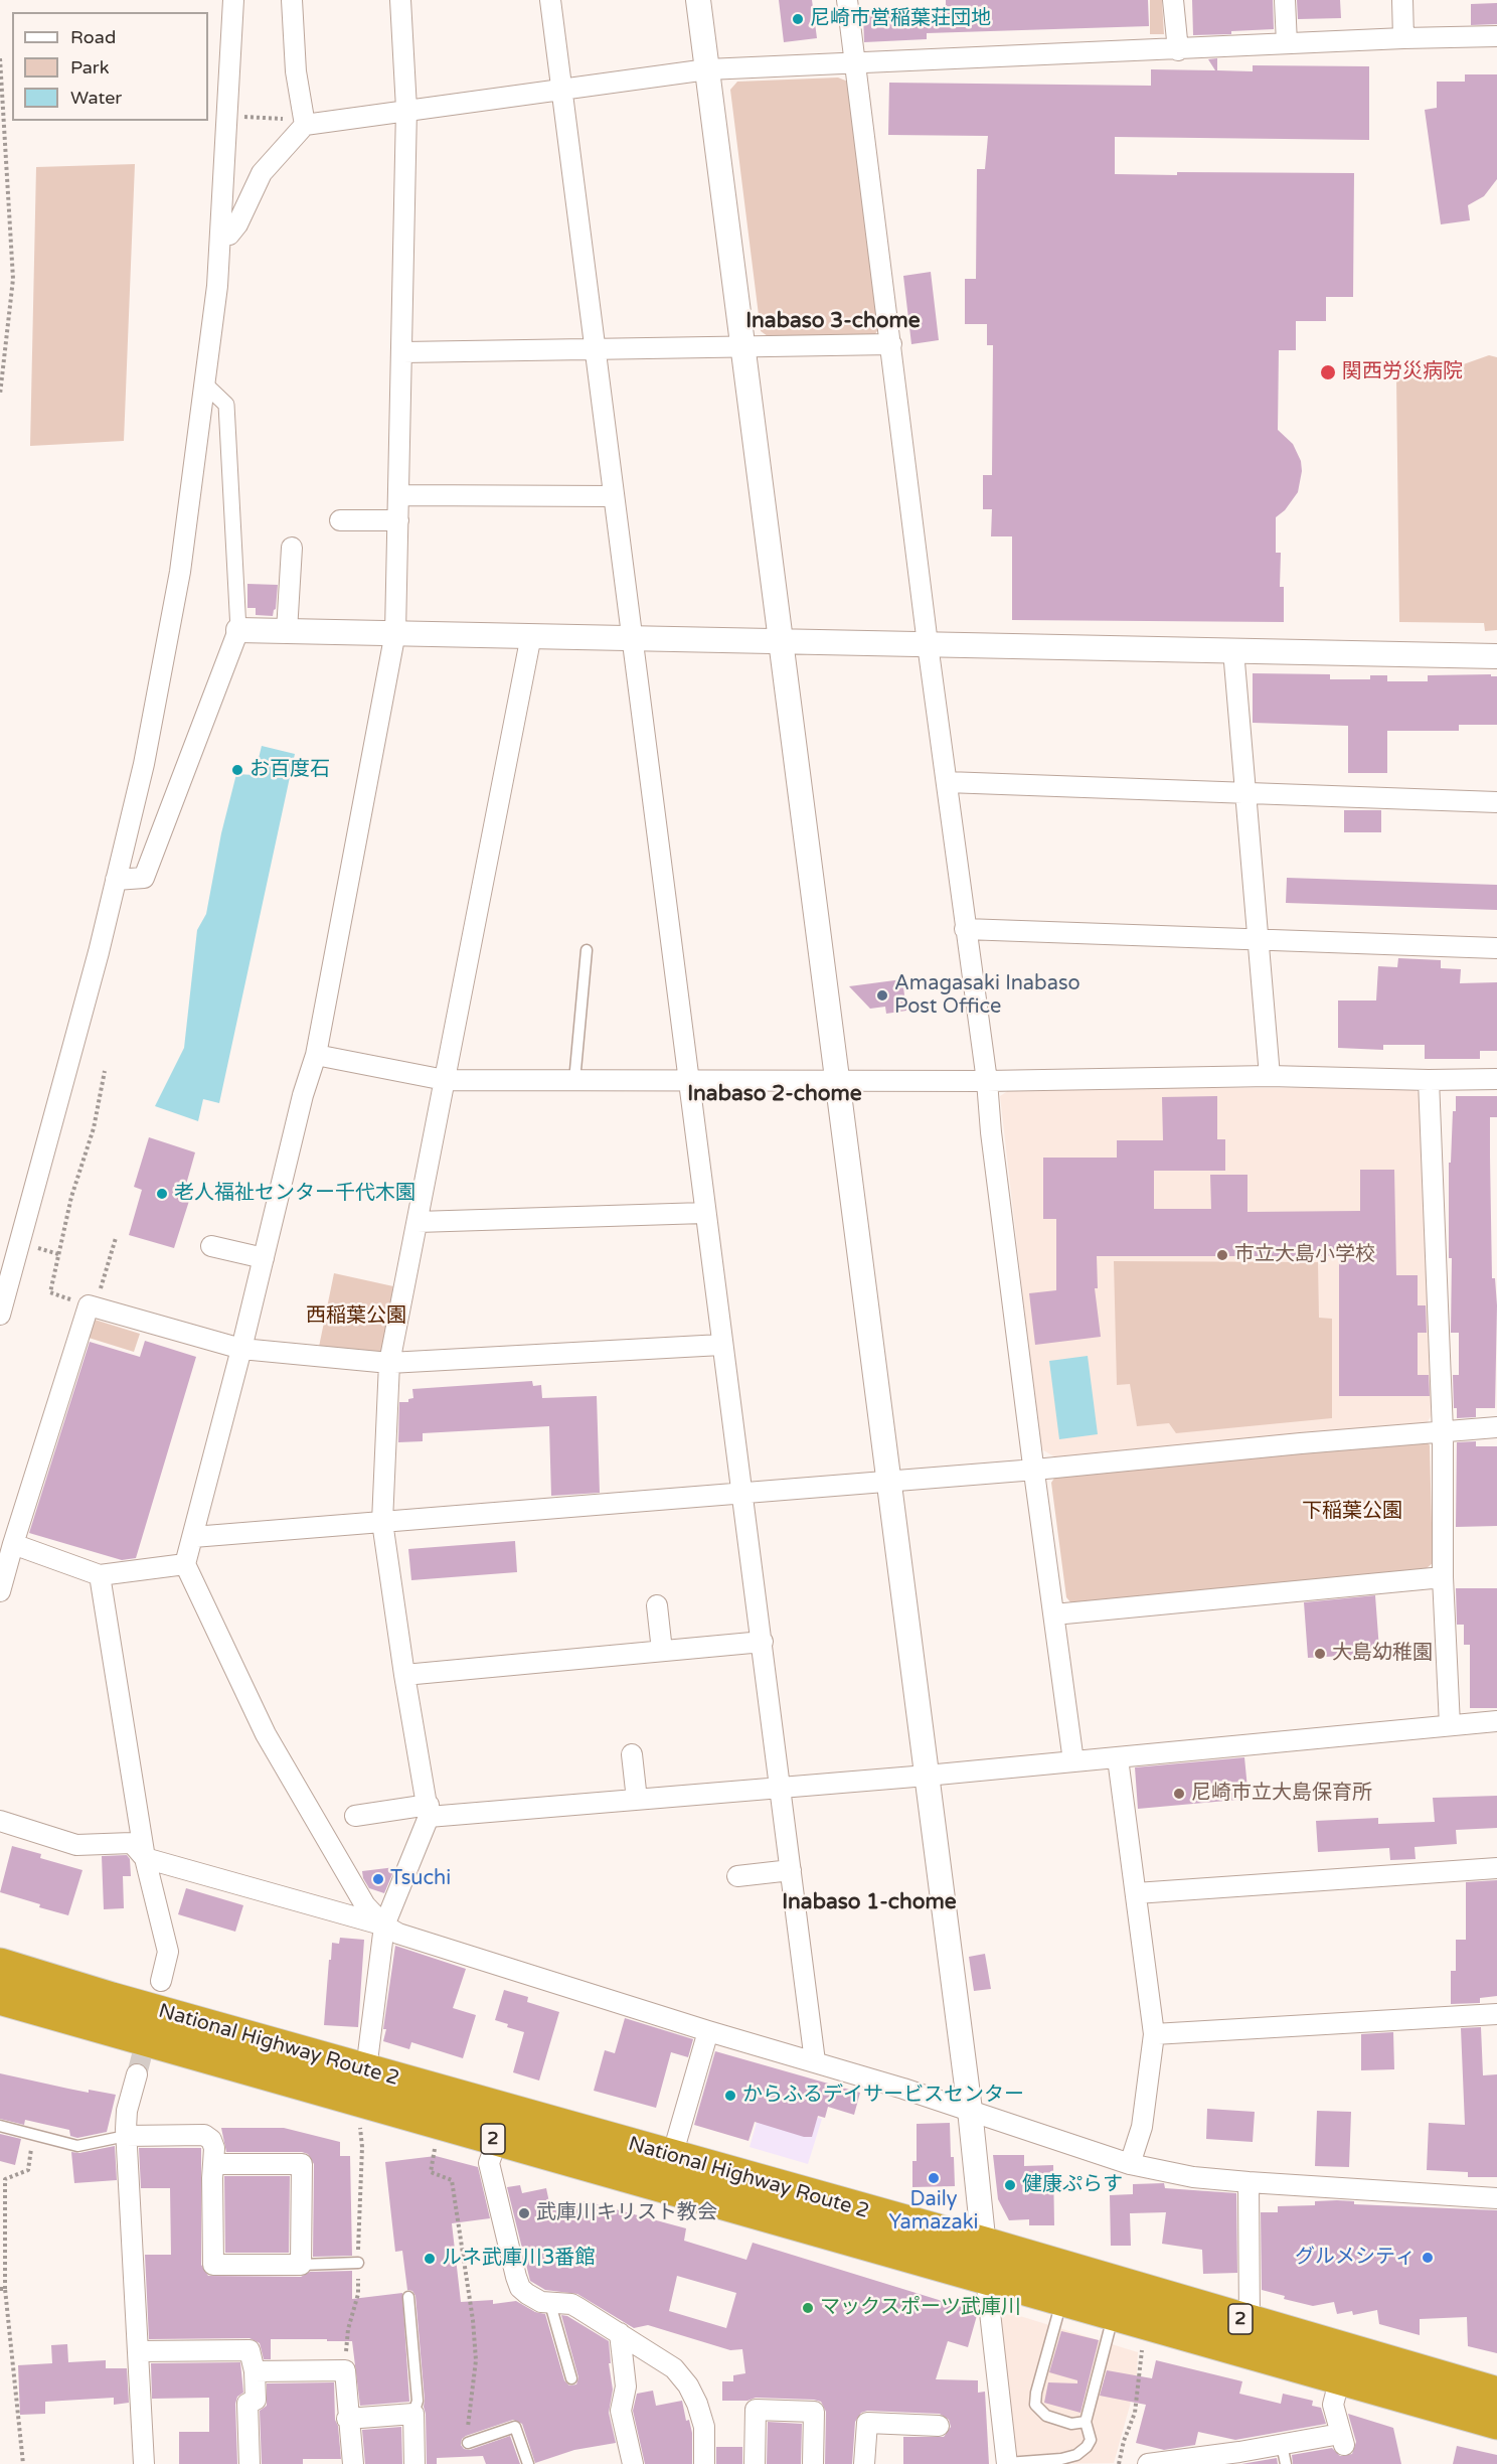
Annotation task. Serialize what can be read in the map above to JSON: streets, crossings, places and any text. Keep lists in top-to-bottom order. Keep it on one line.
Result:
{"streets":{"highway":["National Highway Route 2","2"]},"districts":["Inabaso 3-chome","Inabaso 2-chome","Inabaso 1-chome"],"parks":["西稲葉公園","下稲葉公園"],"places":["尼崎市営稲葉荘団地","関西労災病院","お百度石","Amagasaki Inabaso Post Office","老人福祉センター千代木園","市立大島小学校","大島幼稚園","尼崎市立大島保育所","Tsuchi","からふるデイサービスセンター","Daily Yamazaki","健康ぷらす","武庫川キリスト教会","グルメシティ","ルネ武庫川3番館","マックスポーツ武庫川"],"legend":["Road","Park","Water"]}
